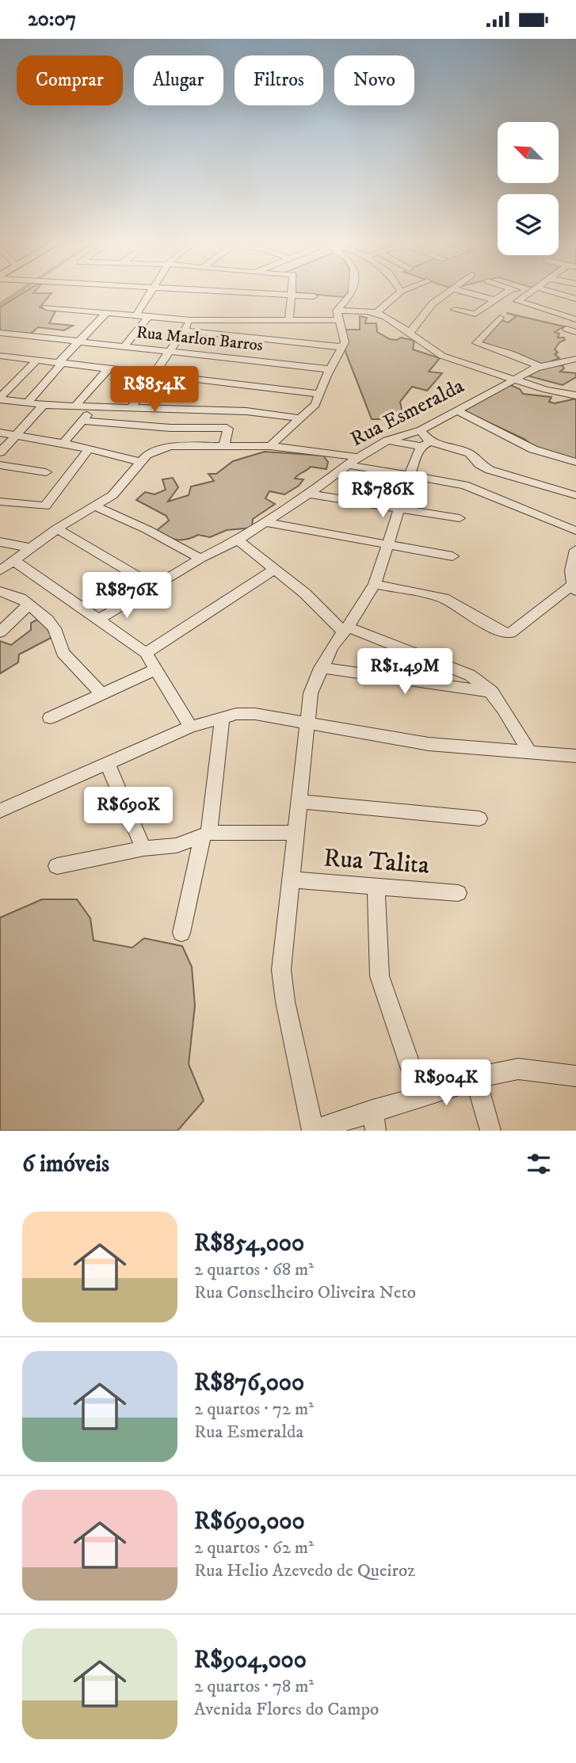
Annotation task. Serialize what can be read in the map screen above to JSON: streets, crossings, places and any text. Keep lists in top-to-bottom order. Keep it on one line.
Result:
{"streets":{"street":["Rua Marlon Barros","Rua Esmeralda","Rua Talita"]},"north":"top left","page":{"status":"20:07","chip":["Comprar","Alugar","Filtros","Novo"],"price":["R$854K","R$786K","R$876K","R$1.49M","R$690K","R$904K"],"heading":"6 imóveis","list":[{"name":"R$854,000","note":"2 quartos · 68 m² · Rua Conselheiro Oliveira Neto"},{"name":"R$876,000","note":"2 quartos · 72 m² · Rua Esmeralda"},{"name":"R$690,000","note":"2 quartos · 62 m² · Rua Helio Azevedo de Queiroz"},{"name":"R$904,000","note":"2 quartos · 78 m² · Avenida Flores do Campo"}]}}
